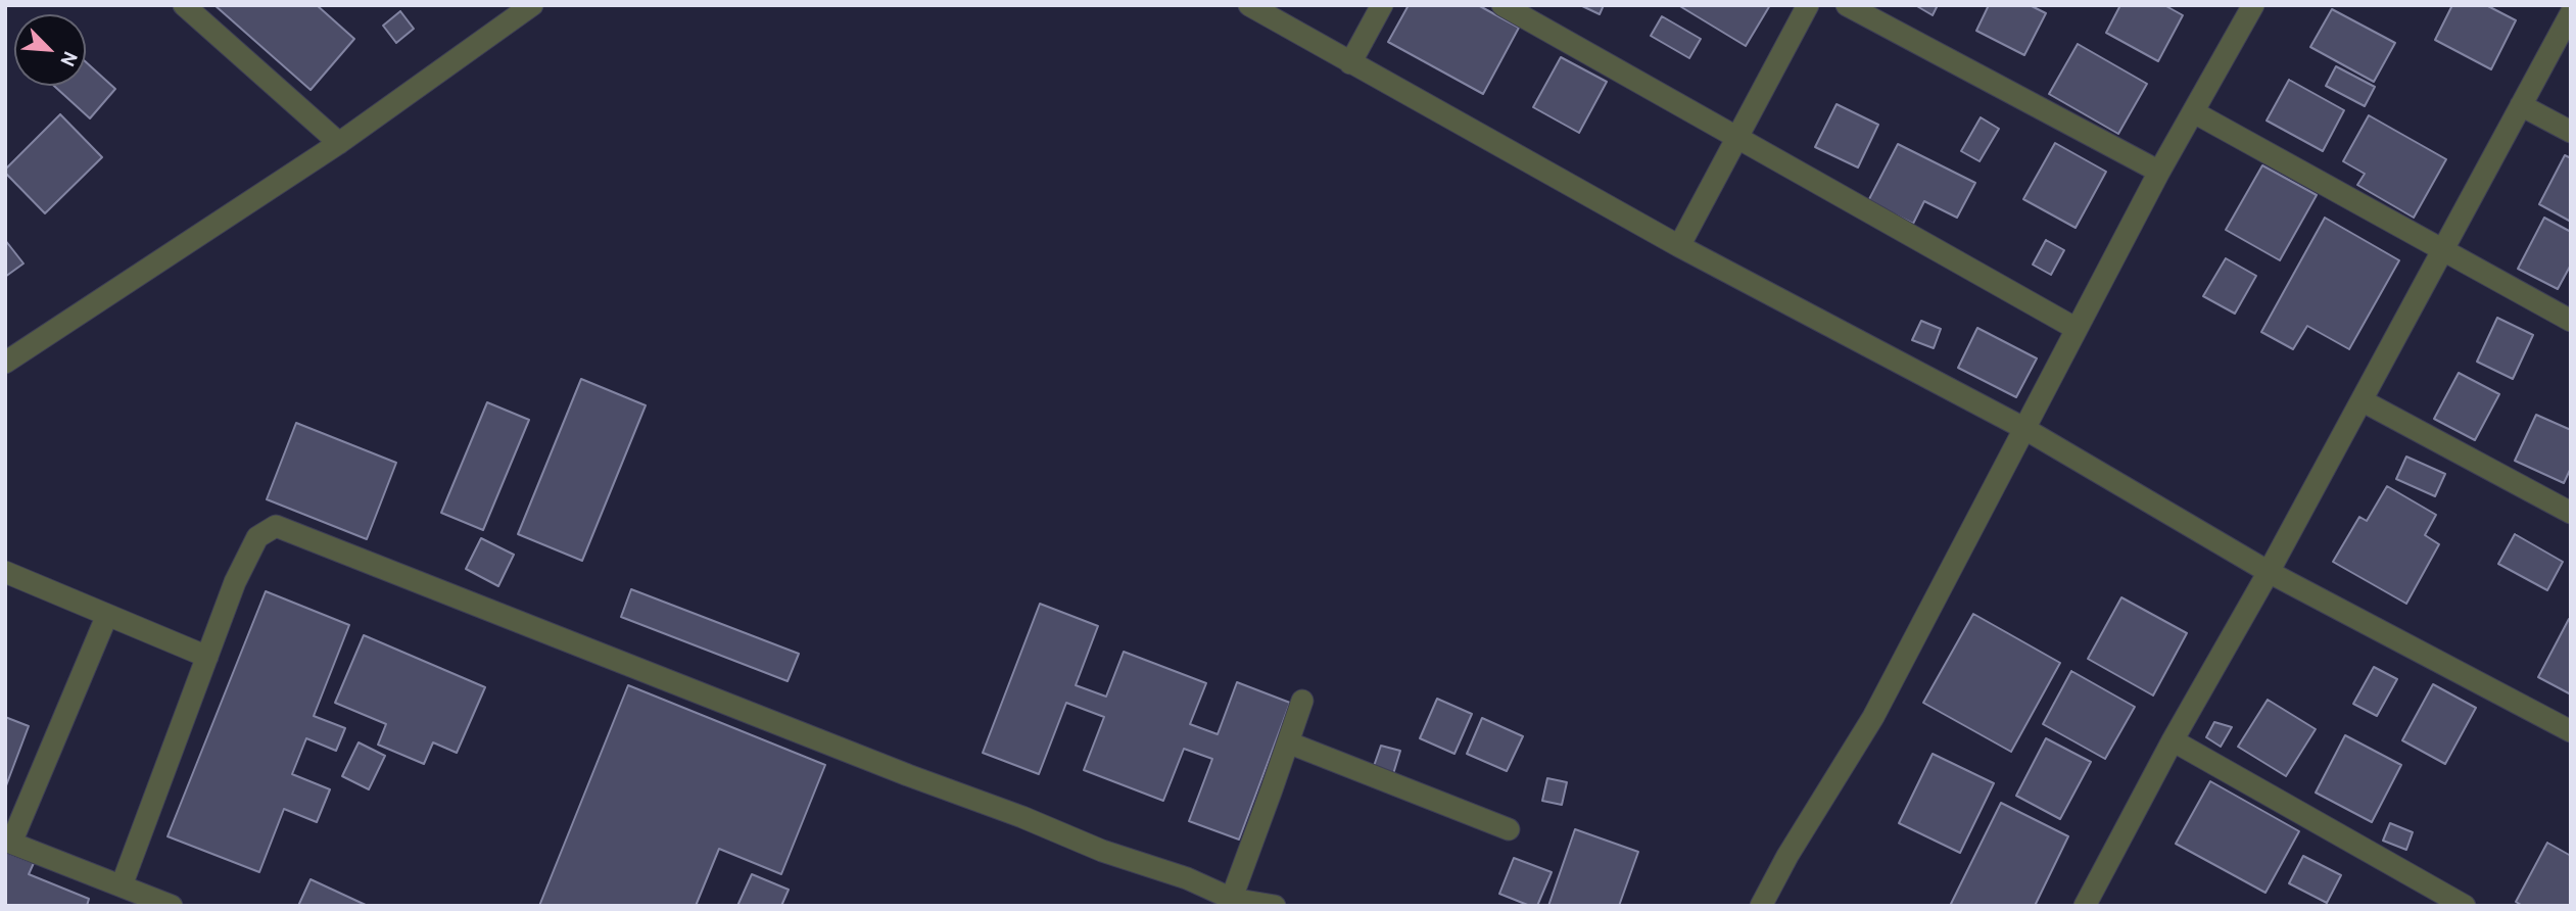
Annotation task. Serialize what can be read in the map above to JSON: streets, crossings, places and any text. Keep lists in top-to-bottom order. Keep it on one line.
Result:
{"north":"bottom right"}
